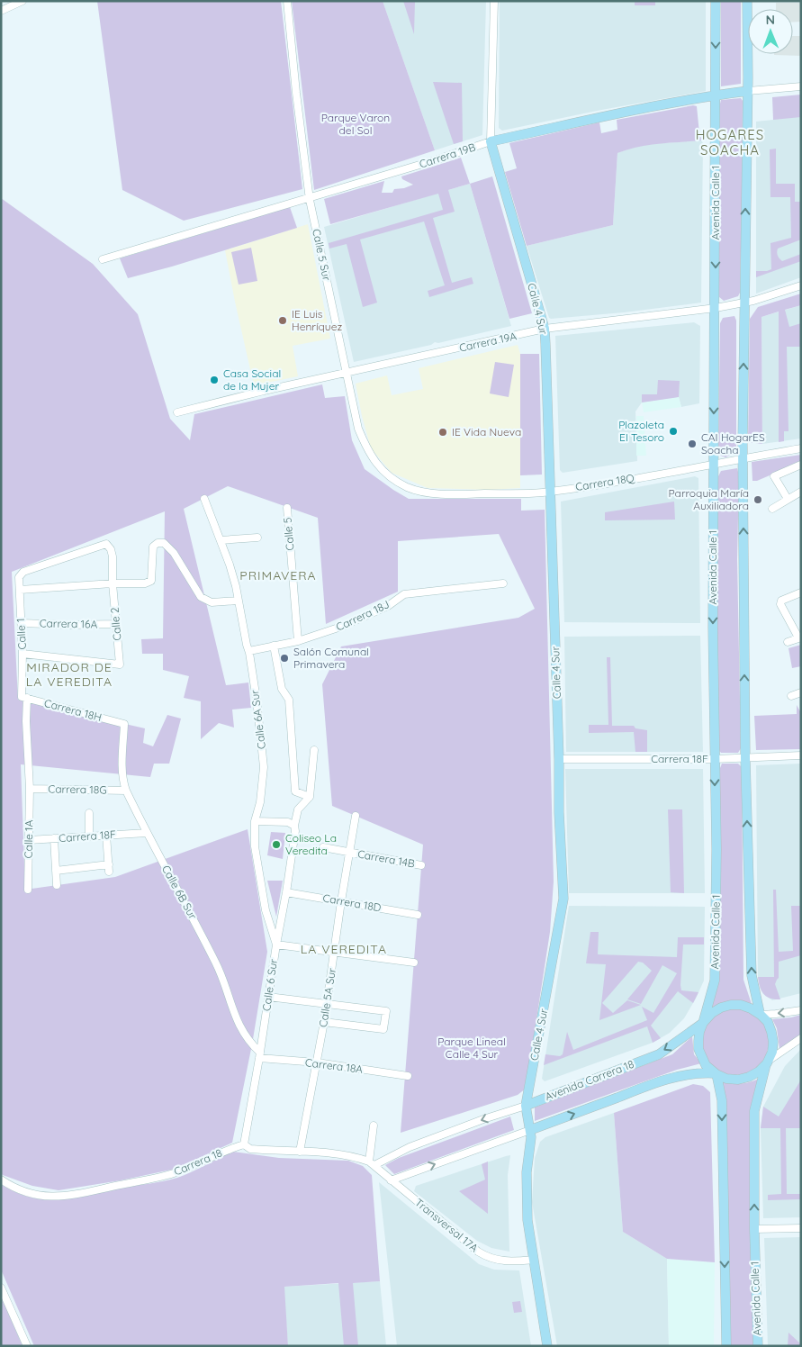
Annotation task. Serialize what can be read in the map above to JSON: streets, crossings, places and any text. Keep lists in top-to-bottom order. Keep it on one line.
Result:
{"streets":{"main road":["Carrera 19B","Avenida Calle 1","Calle 4 Sur","Avenida Carrera 18"],"street":["Calle 5 Sur","Carrera 19A","Carrera 18Q","Calle 5","Carrera 18J","Carrera 16A","Calle 2","Calle 1","Carrera 18H","Calle 6A Sur","Carrera 18F","Carrera 18G","Calle 1A","Carrera 14B","Calle 6B Sur","Carrera 18D","Calle 6 Sur","Calle 5A Sur","Carrera 18A","Carrera 18","Transversal 17A"]},"crossings":[["Carrera 19B","Avenida Calle 1"],["Carrera 19B","Calle 5 Sur"],["Carrera 19B","Calle 4 Sur"],["Avenida Calle 1","Carrera 19A"],["Avenida Calle 1","Carrera 18Q"],["Avenida Calle 1","Carrera 18F"],["Avenida Calle 1","Avenida Carrera 18"],["Calle 5 Sur","Carrera 19A"],["Calle 5 Sur","Carrera 18Q"],["Calle 4 Sur","Carrera 19A"],["Calle 4 Sur","Carrera 18Q"],["Calle 4 Sur","Carrera 18F"],["Calle 4 Sur","Avenida Carrera 18"],["Calle 4 Sur","Transversal 17A"],["Calle 5","Carrera 18J"],["Carrera 18J","Calle 6A Sur"],["Carrera 16A","Calle 2"],["Carrera 16A","Calle 1"],["Calle 2","Calle 1"],["Calle 1","Carrera 18H"],["Calle 1","Carrera 18G"],["Calle 1","Calle 1A"],["Carrera 18H","Calle 6B Sur"],["Calle 6A Sur","Calle 6 Sur"],["Carrera 18F","Calle 1A"],["Carrera 18F","Calle 6B Sur"],["Carrera 18G","Calle 1A"],["Carrera 18G","Calle 6B Sur"],["Carrera 14B","Calle 5A Sur"],["Calle 6B Sur","Calle 6 Sur"],["Calle 6B Sur","Carrera 18A"],["Carrera 18D","Calle 6 Sur"],["Carrera 18D","Calle 5A Sur"],["Calle 6 Sur","Carrera 18A"],["Calle 6 Sur","Carrera 18"],["Calle 5A Sur","Carrera 18A"]],"districts":["HOGARES SOACHA","PRIMAVERA","MIRADOR DE LA VEREDITA","LA VEREDITA"],"parks":["Parque Varon del Sol","Parque Lineal Calle 4 Sur"],"places":["IE Luis Henríquez","Casa Social de la Mujer","Plazoleta El Tesoro","IE Vida Nueva","CAI HogarES Soacha","Parroquia María Auxiliadora","Salón Comunal Primavera","Coliseo La Veredita"],"north":"top"}
